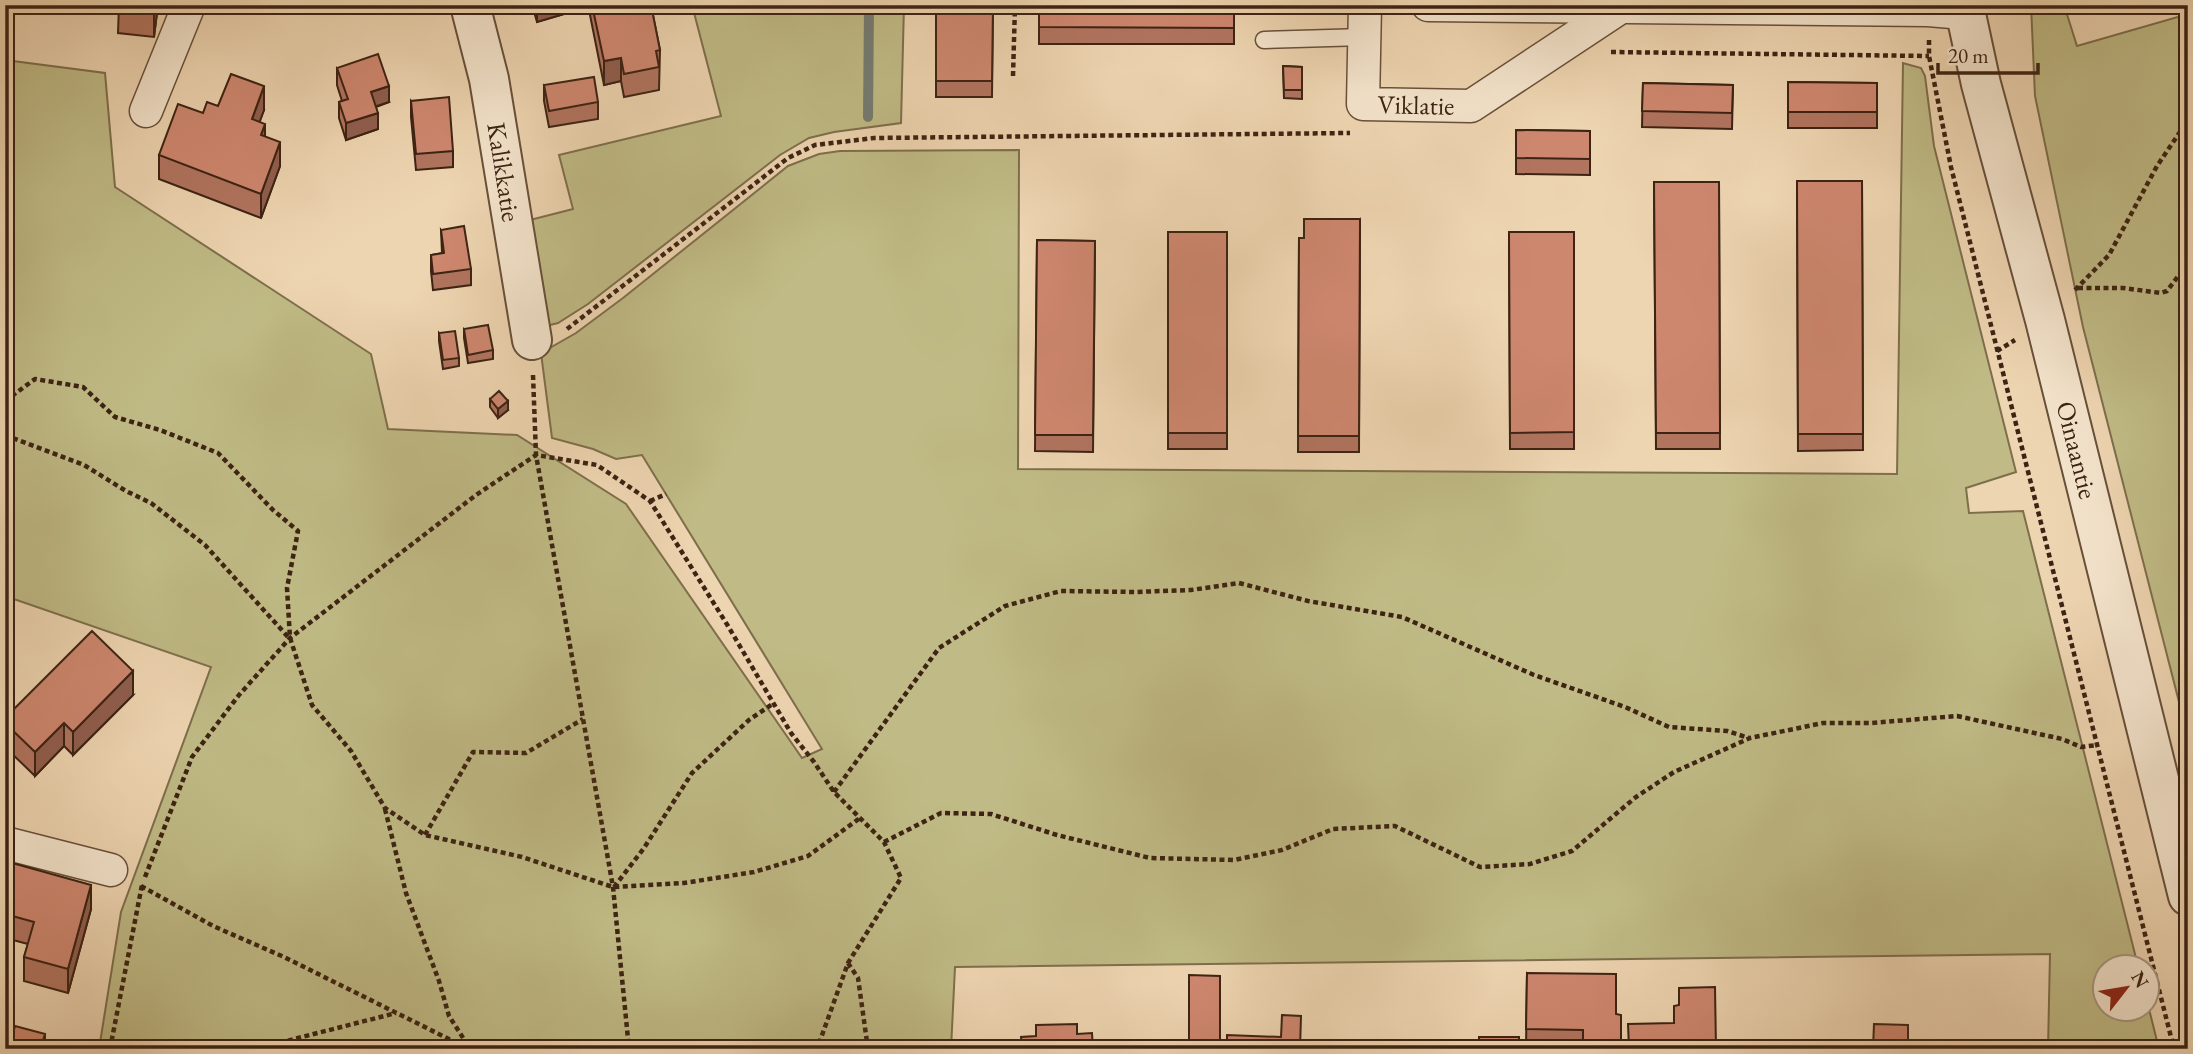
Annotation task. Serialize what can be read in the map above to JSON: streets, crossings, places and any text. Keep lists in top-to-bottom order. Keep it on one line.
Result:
{"streets":{"street":["Viklatie","Kalikkatie","Oinaantie"]},"scale_bar":"20 m","north":"top right"}
